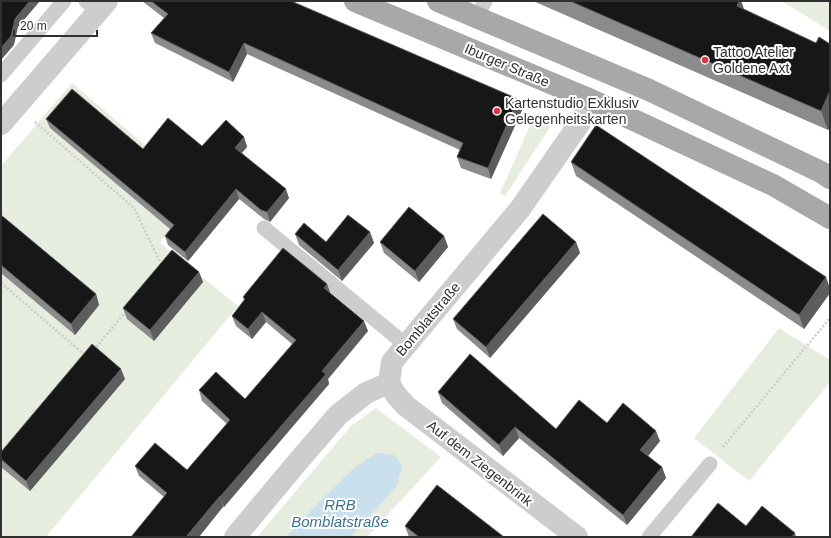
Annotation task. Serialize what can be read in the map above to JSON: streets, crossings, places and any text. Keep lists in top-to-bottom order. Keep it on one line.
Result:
{"streets":{"main road":["Iburger Straße"],"street":["Bomblatstraße","Auf dem Ziegenbrink"]},"crossings":[["Iburger Straße","Bomblatstraße"],["Bomblatstraße","Auf dem Ziegenbrink"]],"water":["RRB Bomblatstraße"],"places":["Tattoo Atelier Goldene Axt","Kartenstudio Exklusiv Gelegenheitskarten"],"scale_bar":"20 m"}
